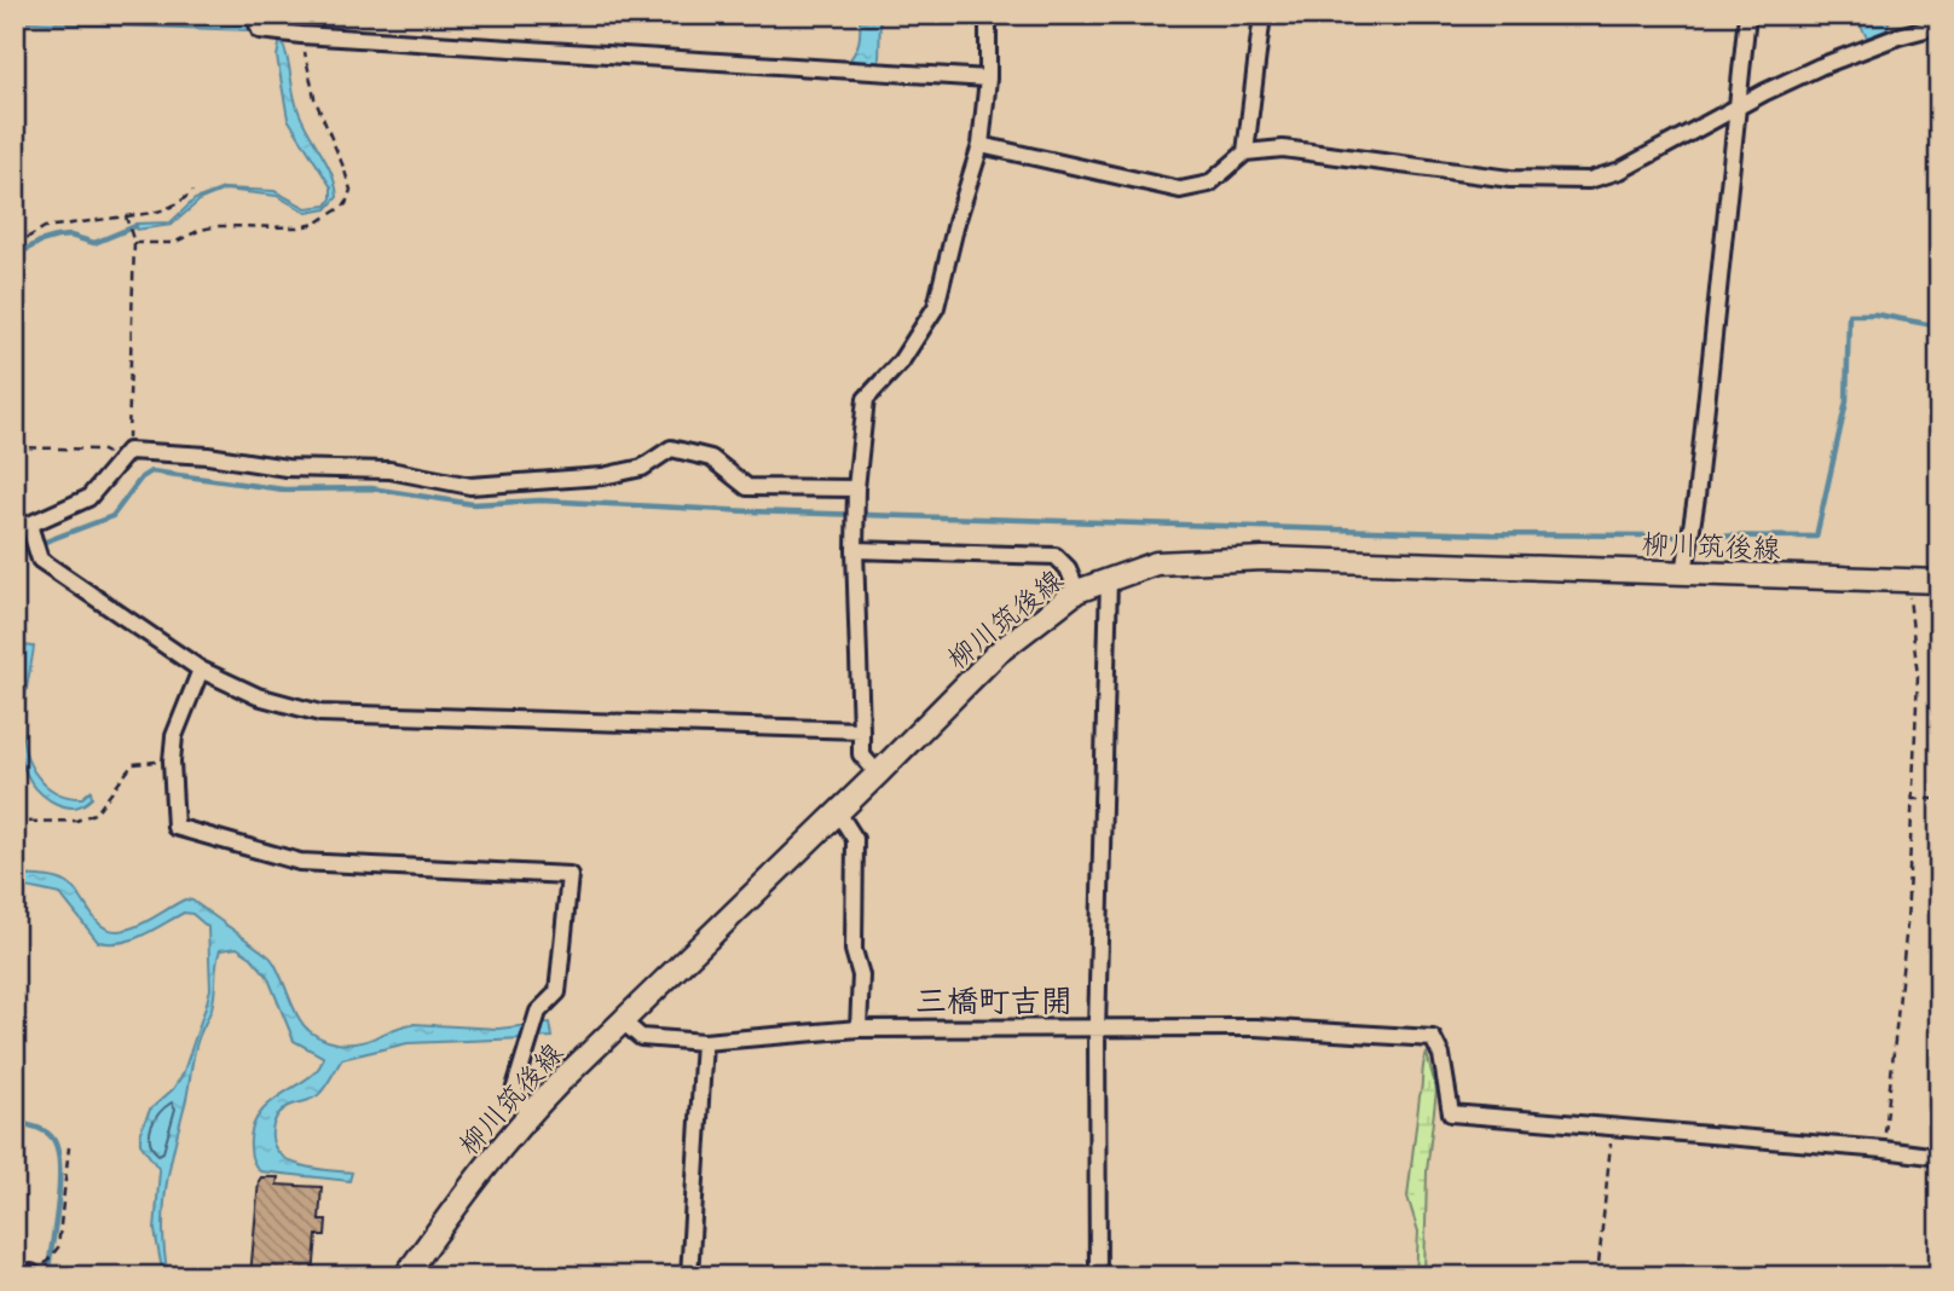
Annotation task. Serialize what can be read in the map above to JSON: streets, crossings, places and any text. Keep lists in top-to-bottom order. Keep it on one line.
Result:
{"streets":{"main road":["柳川筑後線"]},"districts":["三橋町吉開"]}
